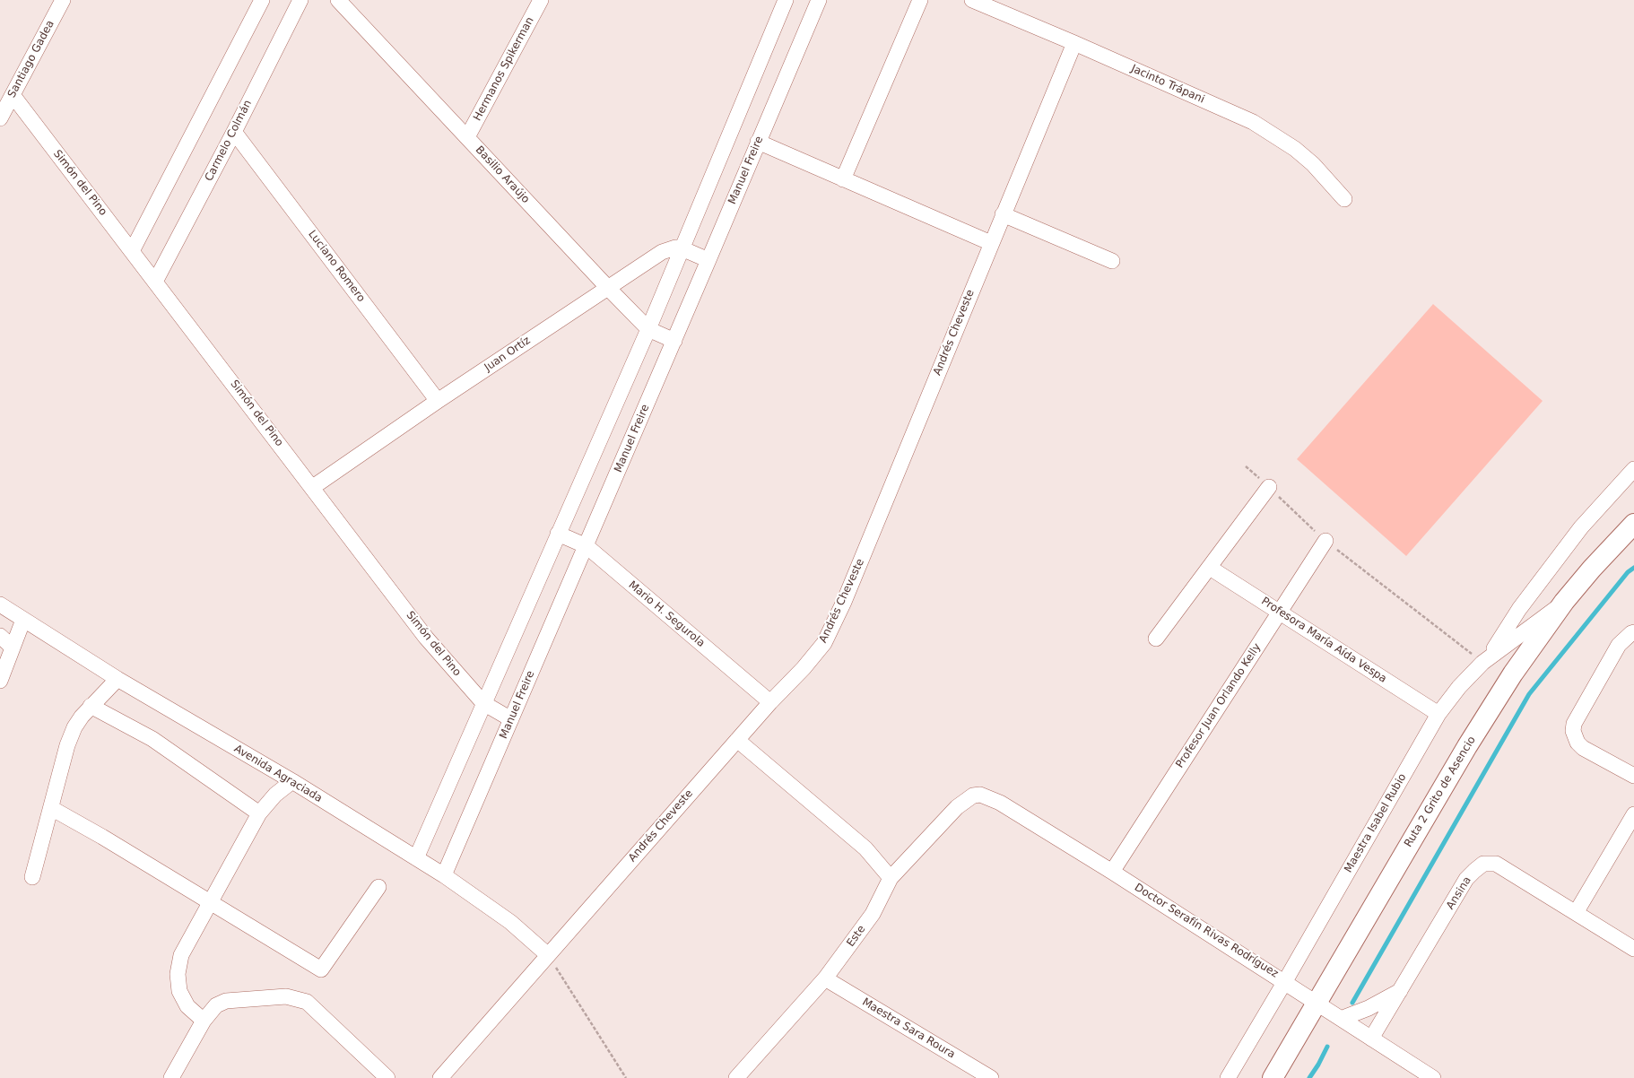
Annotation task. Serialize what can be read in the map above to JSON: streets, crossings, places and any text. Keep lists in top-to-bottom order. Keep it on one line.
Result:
{"streets":{"highway":["Ruta 2 Grito de Asencio"],"street":["Santiago Gadea","Hermanos Spikerman","Jacinto Trápani","Carmelo Colmán","Manuel Freire","Basilio Araújo","Simón del Pino","Luciano Romero","Andrés Cheveste","Juan Ortíz","Mario H. Segurola","Profesora María Aída Vespa","Profesor Juan Orlando Kelly","Avenida Agraciada","Maestra Isabel Rubio","Ansina","Doctor Serafín Rivas Rodríguez","Este","Maestra Sara Roura"]},"crossings":[["Santiago Gadea","Simón del Pino"],["Hermanos Spikerman","Basilio Araújo"],["Jacinto Trápani","Andrés Cheveste"],["Carmelo Colmán","Simón del Pino"],["Carmelo Colmán","Luciano Romero"],["Manuel Freire","Basilio Araújo"],["Manuel Freire","Simón del Pino"],["Manuel Freire","Mario H. Segurola"],["Manuel Freire","Avenida Agraciada"],["Basilio Araújo","Juan Ortíz"],["Simón del Pino","Juan Ortíz"],["Luciano Romero","Juan Ortíz"],["Andrés Cheveste","Mario H. Segurola"],["Andrés Cheveste","Avenida Agraciada"],["Profesora María Aída Vespa","Profesor Juan Orlando Kelly"],["Profesora María Aída Vespa","Maestra Isabel Rubio"],["Profesor Juan Orlando Kelly","Doctor Serafín Rivas Rodríguez"],["Ruta 2 Grito de Asencio","Maestra Isabel Rubio"],["Ruta 2 Grito de Asencio","Doctor Serafín Rivas Rodríguez"],["Maestra Isabel Rubio","Doctor Serafín Rivas Rodríguez"],["Ansina","Doctor Serafín Rivas Rodríguez"],["Doctor Serafín Rivas Rodríguez","Este"],["Este","Maestra Sara Roura"]]}
